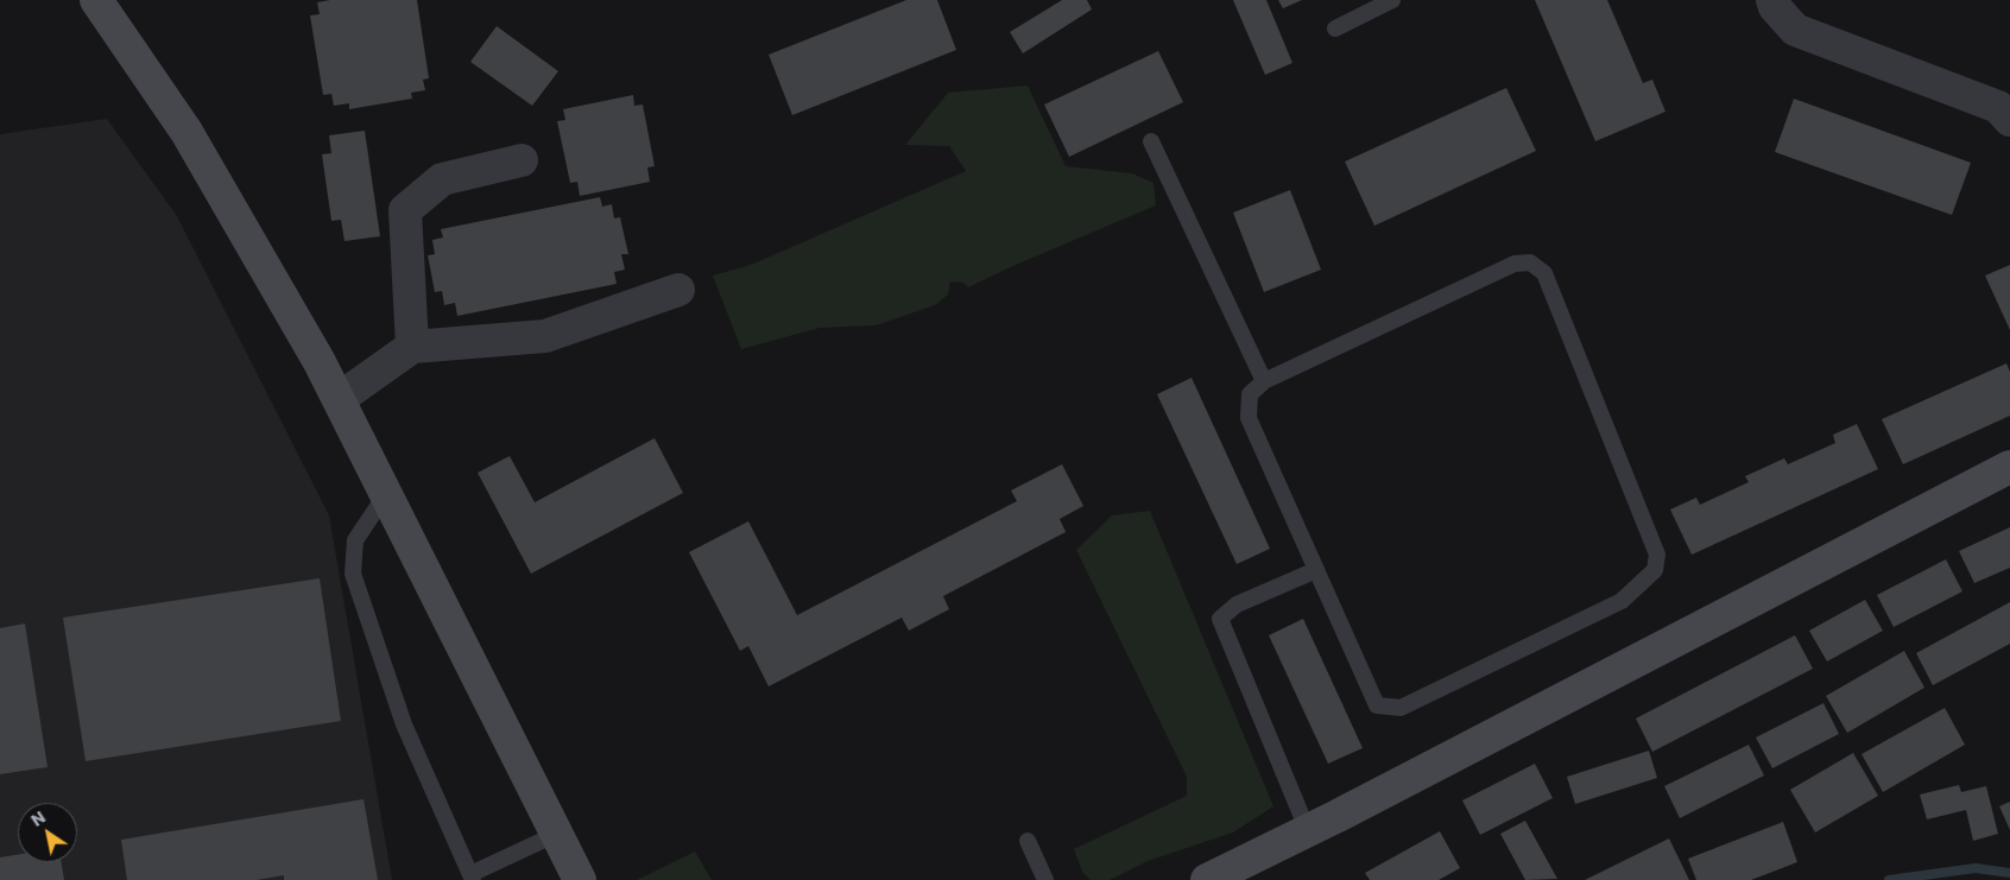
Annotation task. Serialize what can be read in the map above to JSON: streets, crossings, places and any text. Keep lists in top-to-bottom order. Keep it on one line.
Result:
{"north":"top left"}
